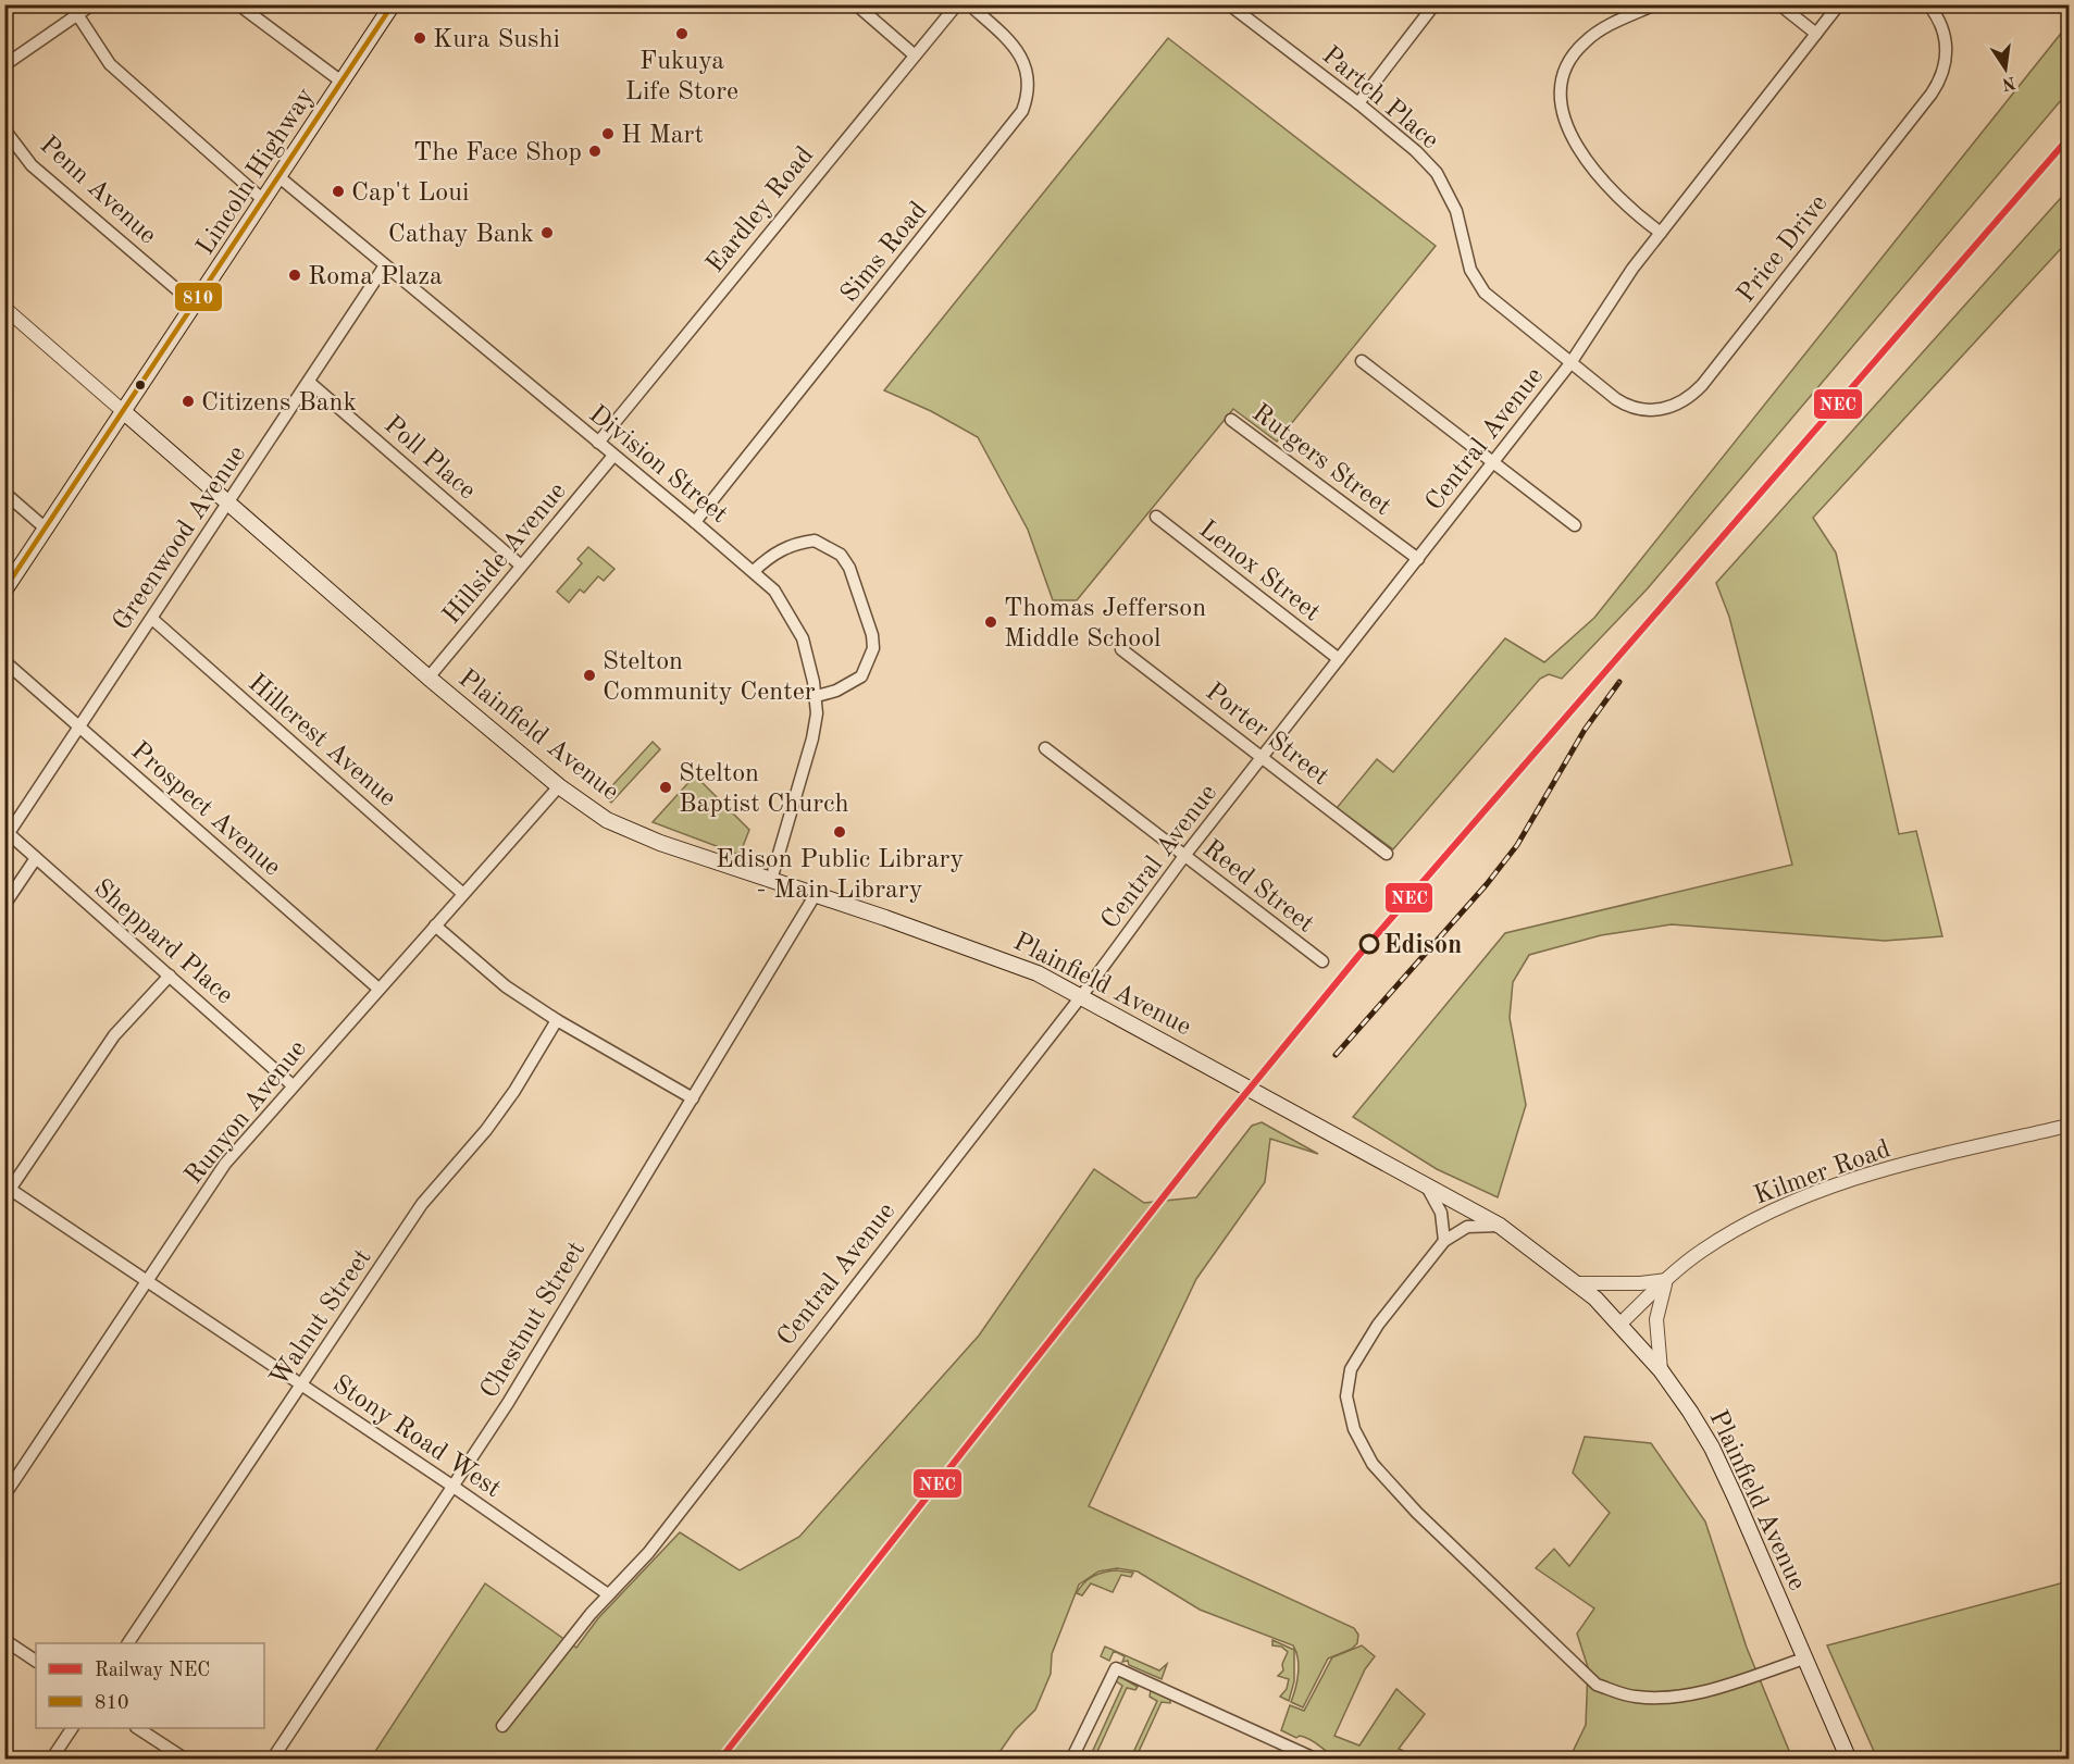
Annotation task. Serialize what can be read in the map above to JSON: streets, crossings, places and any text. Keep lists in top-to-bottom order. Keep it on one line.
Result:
{"streets":{"main road":["Lincoln Highway","Plainfield Avenue"],"street":["Partch Place","Penn Avenue","Eardley Road","Price Drive","Sims Road","Central Avenue","Poll Place","Rutgers Street","Division Street","Greenwood Avenue","Hillside Avenue","Lenox Street","Porter Street","Hillcrest Avenue","Prospect Avenue","Reed Street","Sheppard Place","Runyon Avenue","Kilmer Road","Walnut Street","Chestnut Street","Stony Road West"]},"crossings":[["Partch Place","Price Drive"],["Partch Place","Central Avenue"],["Lincoln Highway","Penn Avenue"],["Lincoln Highway","Division Street"],["Lincoln Highway","Plainfield Avenue"],["Eardley Road","Division Street"],["Price Drive","Central Avenue"],["Sims Road","Division Street"],["Central Avenue","Rutgers Street"],["Central Avenue","Lenox Street"],["Central Avenue","Porter Street"],["Central Avenue","Plainfield Avenue"],["Central Avenue","Reed Street"],["Central Avenue","Stony Road West"],["Poll Place","Greenwood Avenue"],["Poll Place","Hillside Avenue"],["Division Street","Greenwood Avenue"],["Division Street","Hillside Avenue"],["Division Street","Plainfield Avenue"],["Greenwood Avenue","Plainfield Avenue"],["Greenwood Avenue","Hillcrest Avenue"],["Greenwood Avenue","Prospect Avenue"],["Greenwood Avenue","Sheppard Place"],["Hillside Avenue","Plainfield Avenue"],["Plainfield Avenue","Runyon Avenue"],["Plainfield Avenue","Kilmer Road"],["Plainfield Avenue","Chestnut Street"],["Hillcrest Avenue","Runyon Avenue"],["Prospect Avenue","Runyon Avenue"],["Sheppard Place","Runyon Avenue"],["Runyon Avenue","Stony Road West"],["Walnut Street","Stony Road West"],["Chestnut Street","Stony Road West"]],"places":["Fukuya Life Store","Kura Sushi","H Mart","The Face Shop","Cap't Loui","Cathay Bank","Roma Plaza","Citizens Bank","Thomas Jefferson Middle School","Stelton Community Center","Stelton Baptist Church","Edison Public Library - Main Library","Edison"],"lines":["transit line 810","rail line NEC"],"legend":["Railway NEC","810"],"north":"bottom"}
